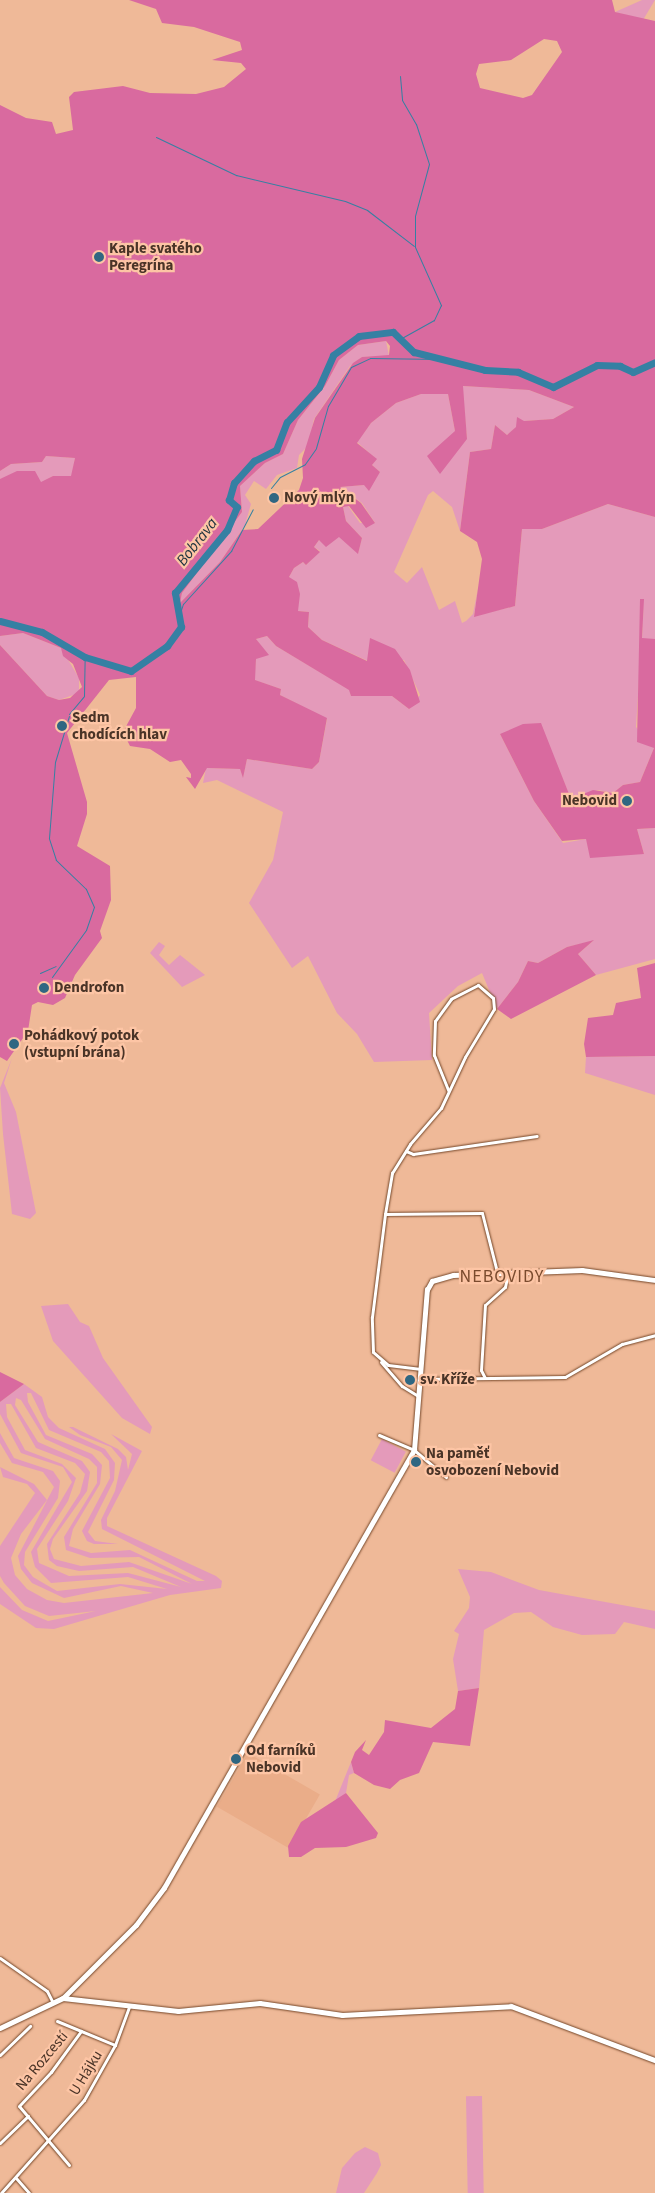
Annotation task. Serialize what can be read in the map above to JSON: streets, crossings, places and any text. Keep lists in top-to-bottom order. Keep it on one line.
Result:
{"streets":{"street":["Na Rozcestí","U Hájku"]},"crossings":[["Na Rozcestí","U Hájku"]],"districts":["NEBOVIDY"],"water":["Bobrava"],"places":["Kaple svatého Peregrína","Nový mlýn","Sedm chodících hlav","Nebovid","Dendrofon","Pohádkový potok (vstupní brána)","sv. Kříže","Na paměť osvobození Nebovid","Od farníků Nebovid"]}
